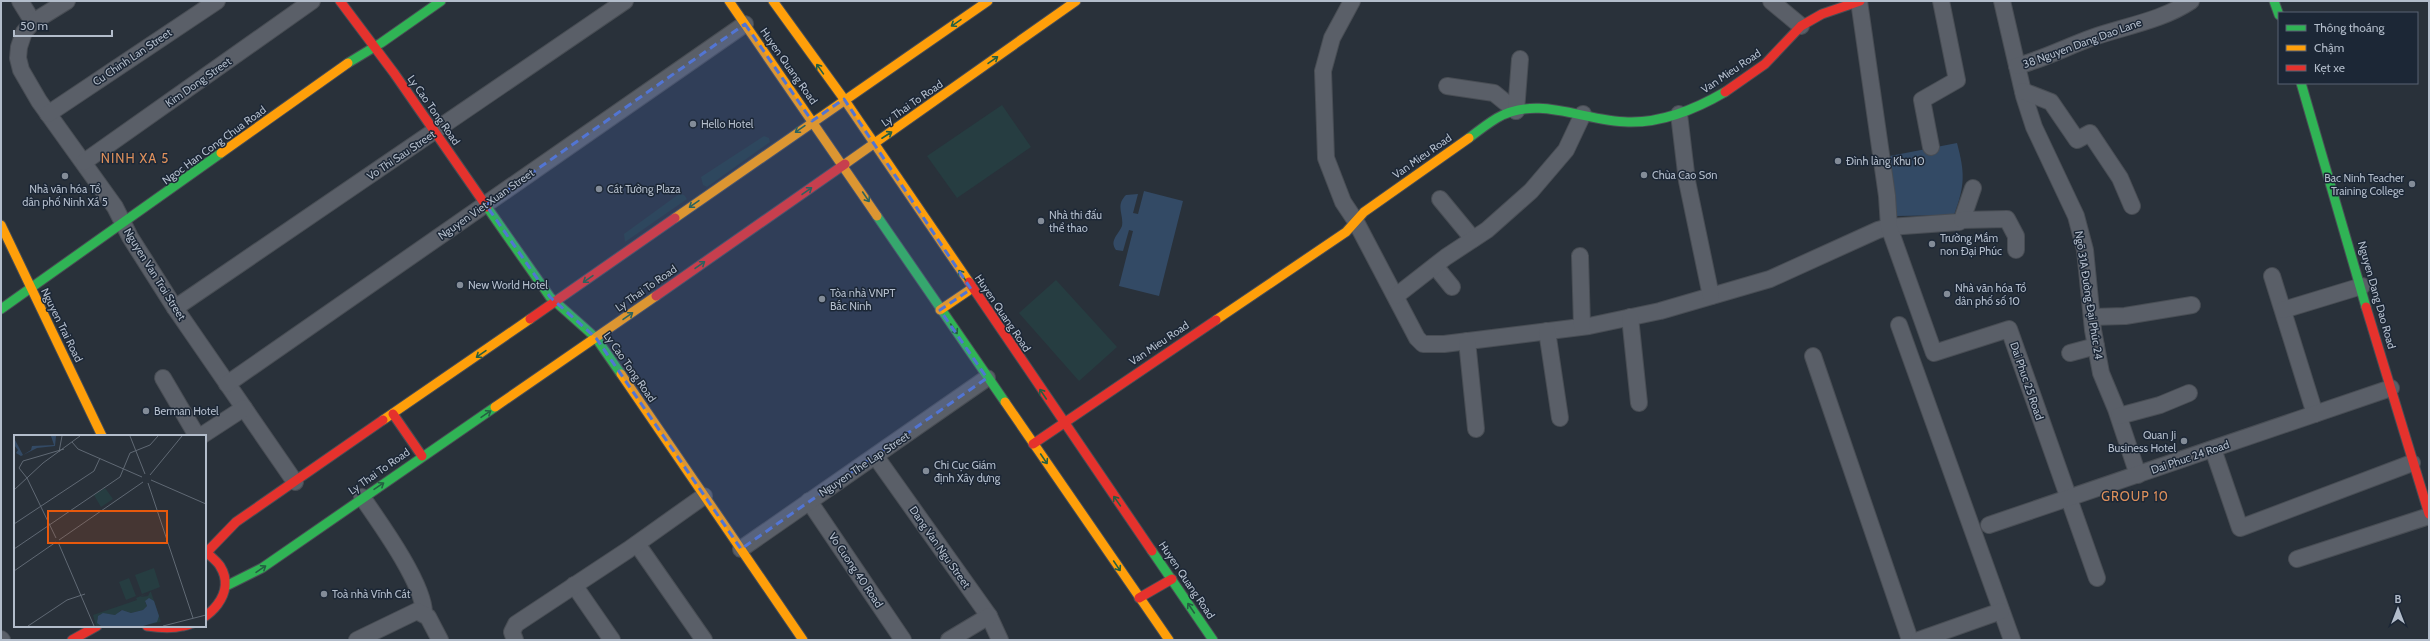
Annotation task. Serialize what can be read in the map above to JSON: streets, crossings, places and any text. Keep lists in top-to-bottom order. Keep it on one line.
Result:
{"streets":{"main road":["Huyen Quang Road","Van Mieu Road","Ly Thai To Road","Ly Cao Tong Road","Ngoc Han Cong Chua Road","Nguyen Dang Dao Road","Nguyen Trai Road"],"street":["38 Nguyen Dang Dao Lane","Cu Chinh Lan Street","Kim Dong Street","Vo Thi Sau Street","Nguyen Viet Xuan Street","Nguyen Van Troi Street","Ngõ 31A Đường Đại Phúc 24","Dai Phuc 25 Road","Dai Phuc 24 Road","Nguyen The Lap Street","Dang Van Ngu Street","Vo Cuong 40 Road"]},"crossings":[["38 Nguyen Dang Dao Lane","Ngõ 31A Đường Đại Phúc 24"],["Cu Chinh Lan Street","Nguyen Van Troi Street"],["Huyen Quang Road","Van Mieu Road"],["Huyen Quang Road","Ly Thai To Road"],["Huyen Quang Road","Nguyen Viet Xuan Street"],["Huyen Quang Road","Nguyen The Lap Street"],["Kim Dong Street","Nguyen Van Troi Street"],["Ly Thai To Road","Ly Cao Tong Road"],["Ly Cao Tong Road","Ngoc Han Cong Chua Road"],["Ly Cao Tong Road","Vo Thi Sau Street"],["Ly Cao Tong Road","Nguyen Viet Xuan Street"],["Ly Cao Tong Road","Nguyen The Lap Street"],["Ngoc Han Cong Chua Road","Nguyen Van Troi Street"],["Ngoc Han Cong Chua Road","Nguyen Trai Road"],["Vo Thi Sau Street","Nguyen Van Troi Street"],["Nguyen Viet Xuan Street","Nguyen Van Troi Street"],["Ngõ 31A Đường Đại Phúc 24","Dai Phuc 24 Road"],["Nguyen Dang Dao Road","Dai Phuc 24 Road"],["Dai Phuc 25 Road","Dai Phuc 24 Road"],["Nguyen The Lap Street","Dang Van Ngu Street"],["Nguyen The Lap Street","Vo Cuong 40 Road"]],"districts":["NINH XA 5","GROUP 10"],"places":["Hello Hotel","Đình làng Khu 10","Chùa Cao Sơn","Nhà văn hóa Tổ dân phố Ninh Xá 5","Bac Ninh Teacher Training College","Cát Tường Plaza","Nhà thi đấu thể thao","Trường Mầm non Đại Phúc","New World Hotel","Nhà văn hóa Tổ dân phố số 10","Tòa nhà VNPT Bắc Ninh","Berman Hotel","Quan Ji Business Hotel","Chi Cục Giám định Xây dựng","Toà nhà Vĩnh Cát"],"legend":["Thông thoáng","Chậm","Kẹt xe"],"scale_bar":"50 m","north":"top"}
